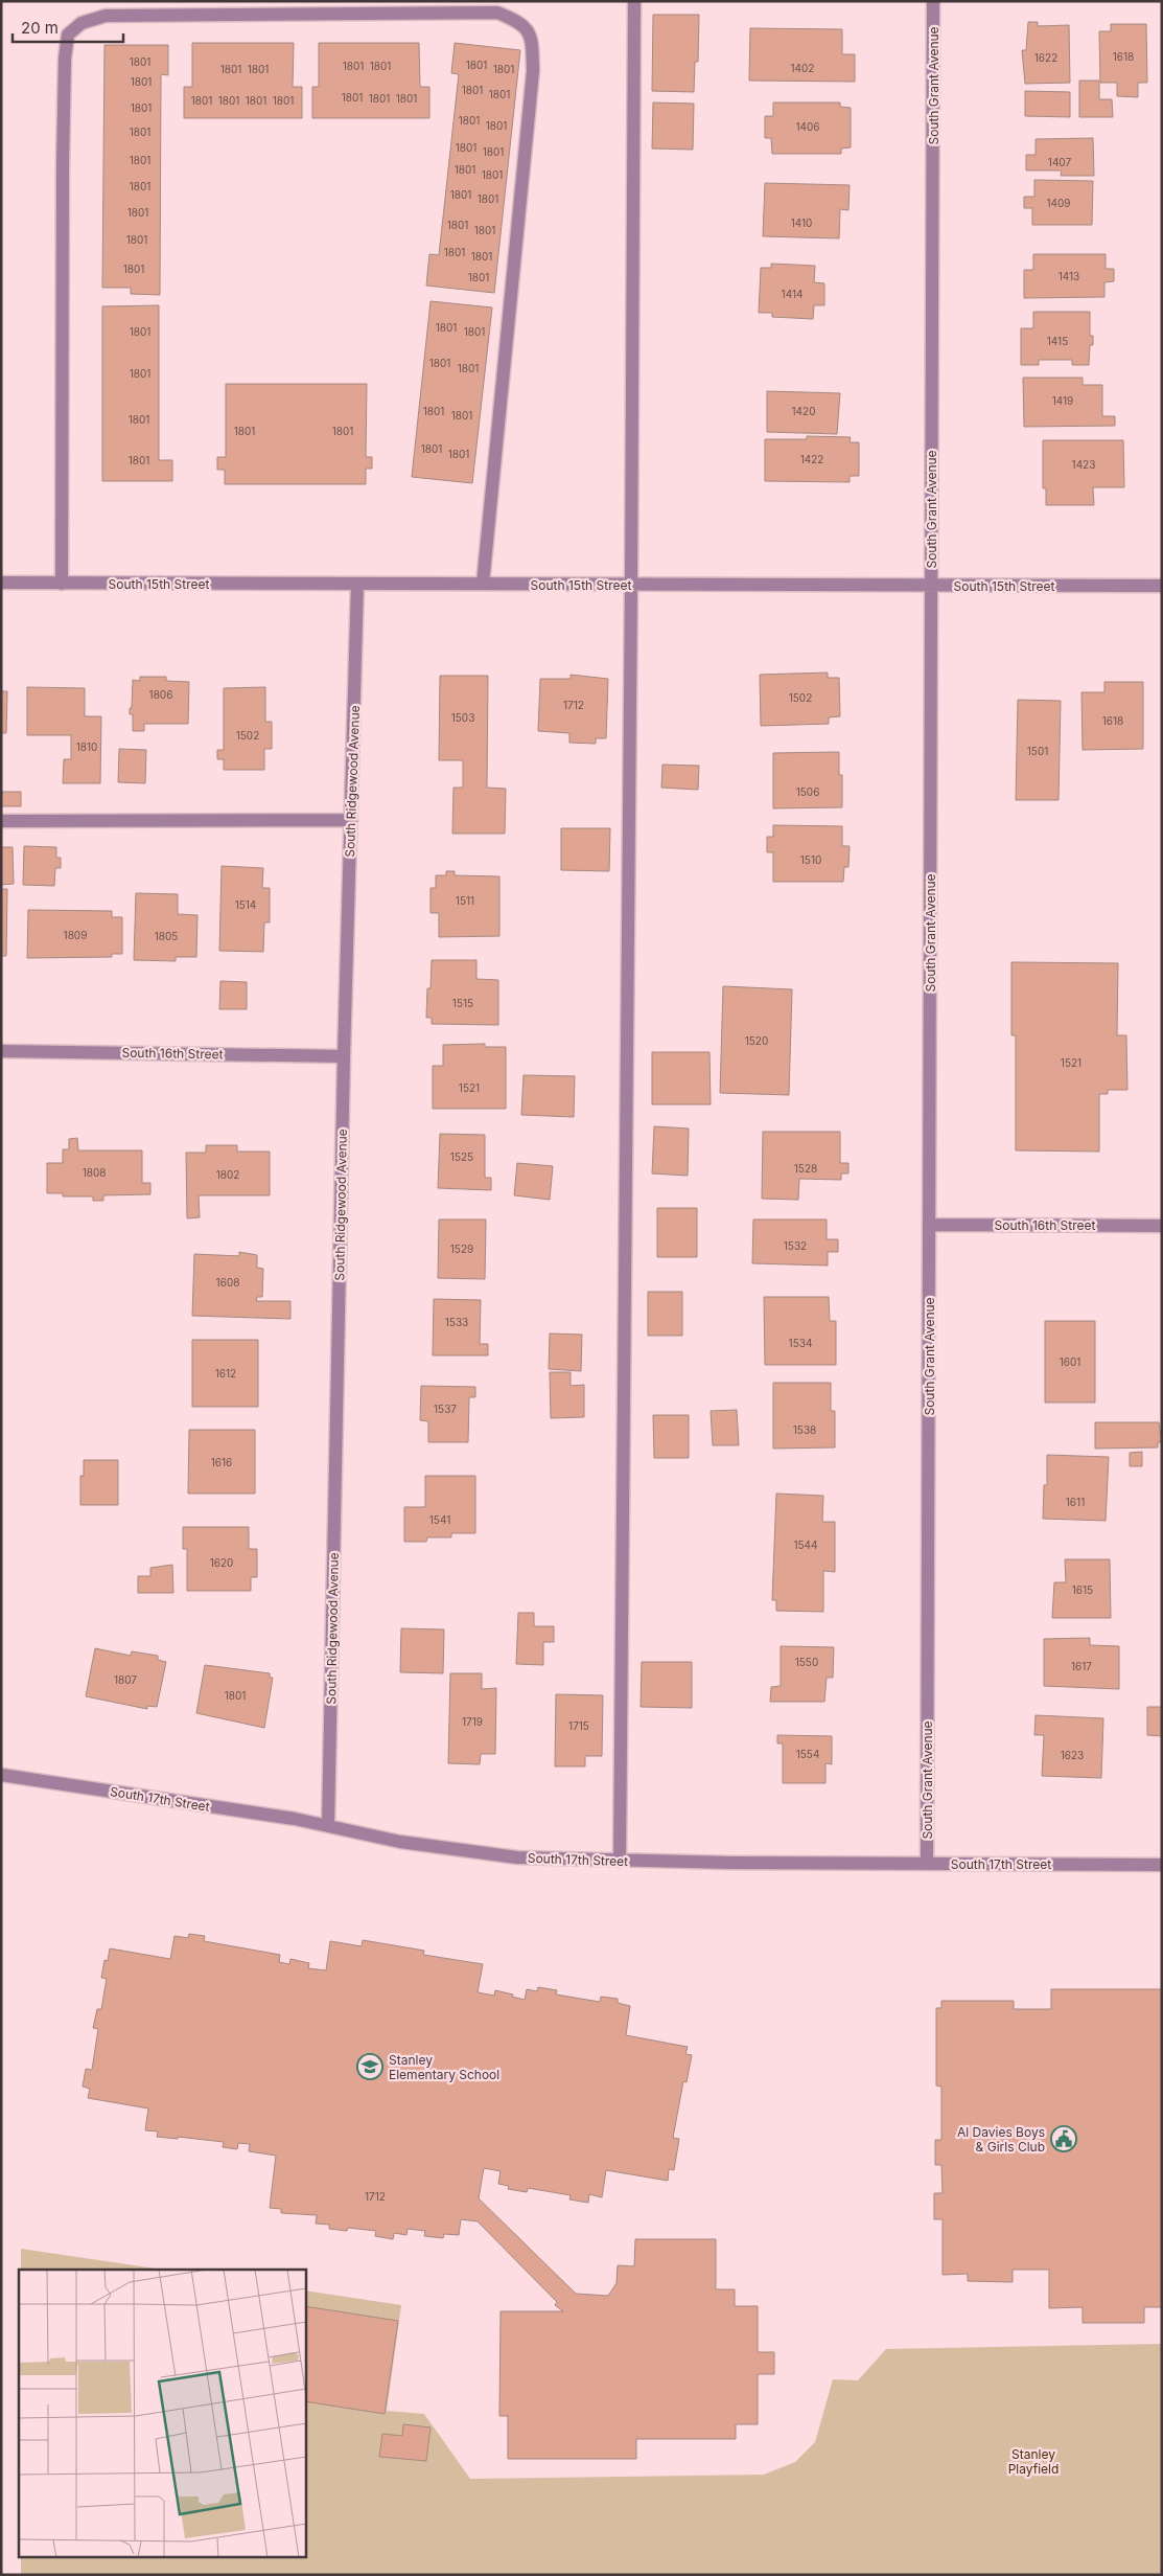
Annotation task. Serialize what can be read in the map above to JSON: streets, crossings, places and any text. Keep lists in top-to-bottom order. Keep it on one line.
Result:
{"streets":{"street":["South Grant Avenue","South 15th Street","South Ridgewood Avenue","South 16th Street","South 17th Street"]},"crossings":[["South Grant Avenue","South 15th Street"],["South Grant Avenue","South 16th Street"],["South Grant Avenue","South 17th Street"],["South 15th Street","South Ridgewood Avenue"],["South Ridgewood Avenue","South 16th Street"],["South Ridgewood Avenue","South 17th Street"]],"parks":["Stanley Playfield"],"places":{"school or university":["Stanley Elementary School"],"public building":["Al Davies Boys & Girls Club"]},"house_numbers":["1618","1622","1801","1801","1801","1801","1402","1801","1801","1801","1801","1801","1801","1801","1801","1801","1801","1801","1801","1801","1801","1801","1801","1406","1801","1801","1801","1801","1407","1801","1801","1801","1801","1801","1409","1801","1410","1801","1801","1801","1801","1801","1801","1413","1801","1414","1801","1801","1801","1415","1801","1801","1801","1419","1801","1420","1801","1801","1801","1801","1801","1801","1422","1801","1423","1806","1502","1712","1503","1618","1502","1810","1501","1506","1510","1511","1514","1809","1805","1515","1520","1521","1521","1525","1528","1808","1802","1532","1529","1608","1533","1534","1601","1612","1537","1538","1616","1611","1541","1544","1620","1615","1550","1617","1807","1801","1719","1715","1554","1623","1712"],"scale_bar":"20 m"}
